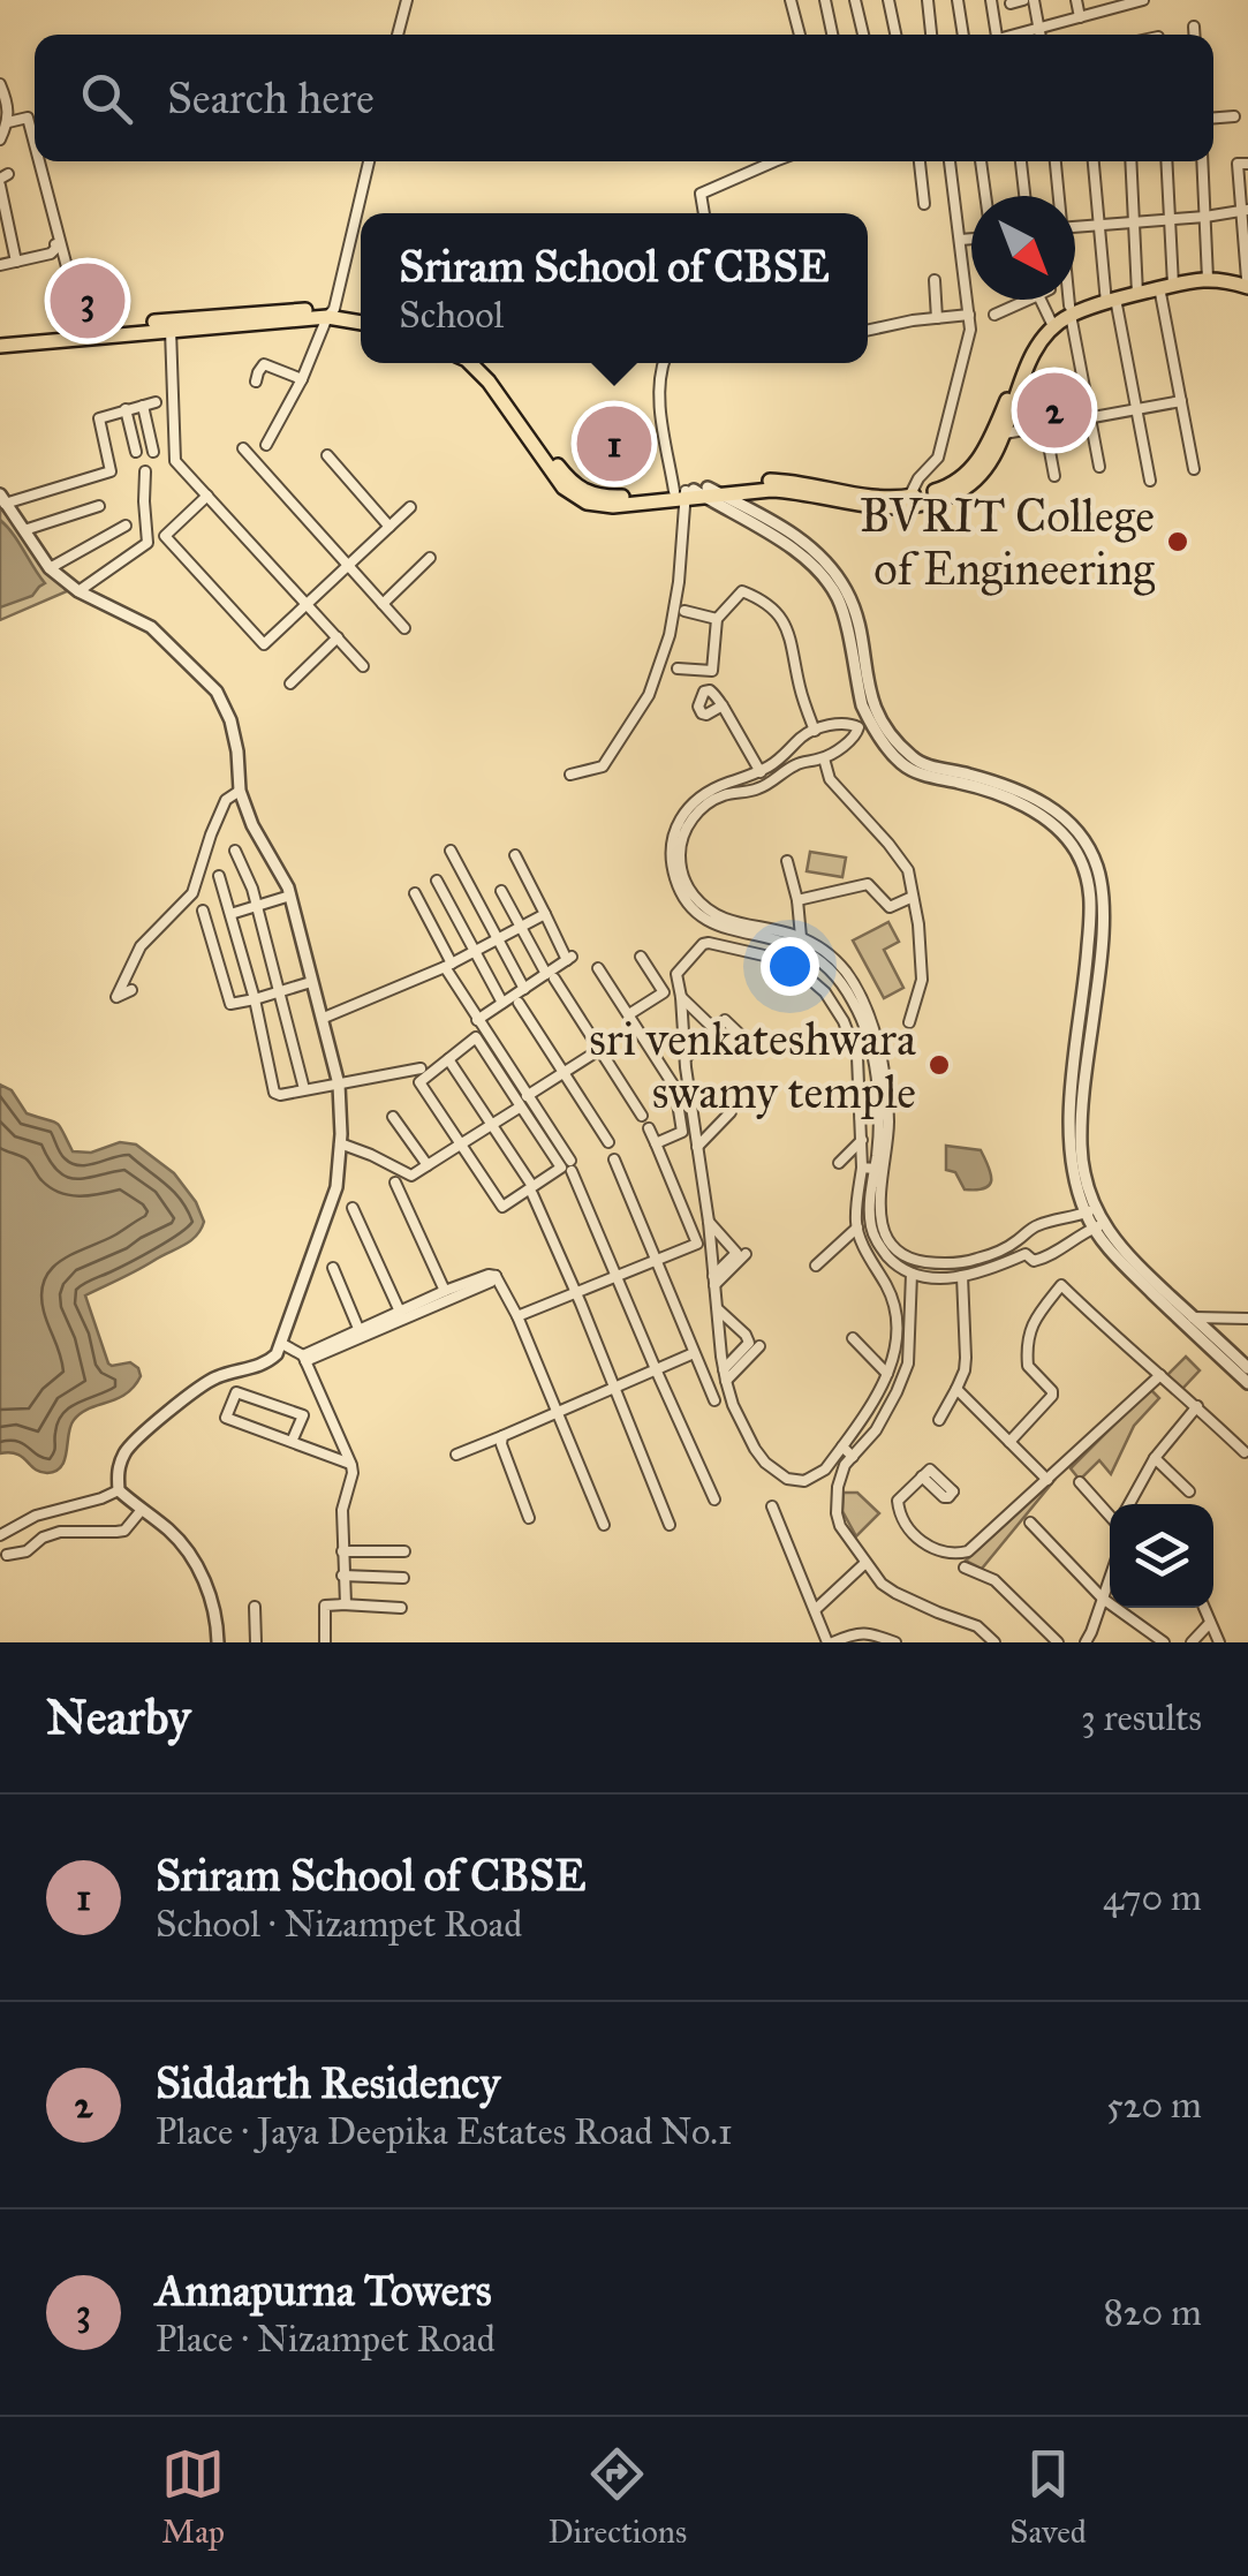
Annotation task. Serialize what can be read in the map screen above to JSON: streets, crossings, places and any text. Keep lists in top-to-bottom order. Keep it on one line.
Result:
{"places":["BVRIT College of Engineering","sri venkateshwara swamy temple"],"north":"bottom right","page":{"search":"Search here","popup":["Sriram School of CBSE","School"],"pins":["3","2","1"],"heading":["Nearby","3 results"],"list":[{"mark":"1","name":"Sriram School of CBSE","note":"School · Nizampet Road","value":"470 m"},{"mark":"2","name":"Siddarth Residency","note":"Place · Jaya Deepika Estates Road No.1","value":"520 m"},{"mark":"3","name":"Annapurna Towers","note":"Place · Nizampet Road","value":"820 m"}],"nav":["Map","Directions","Saved"]}}
